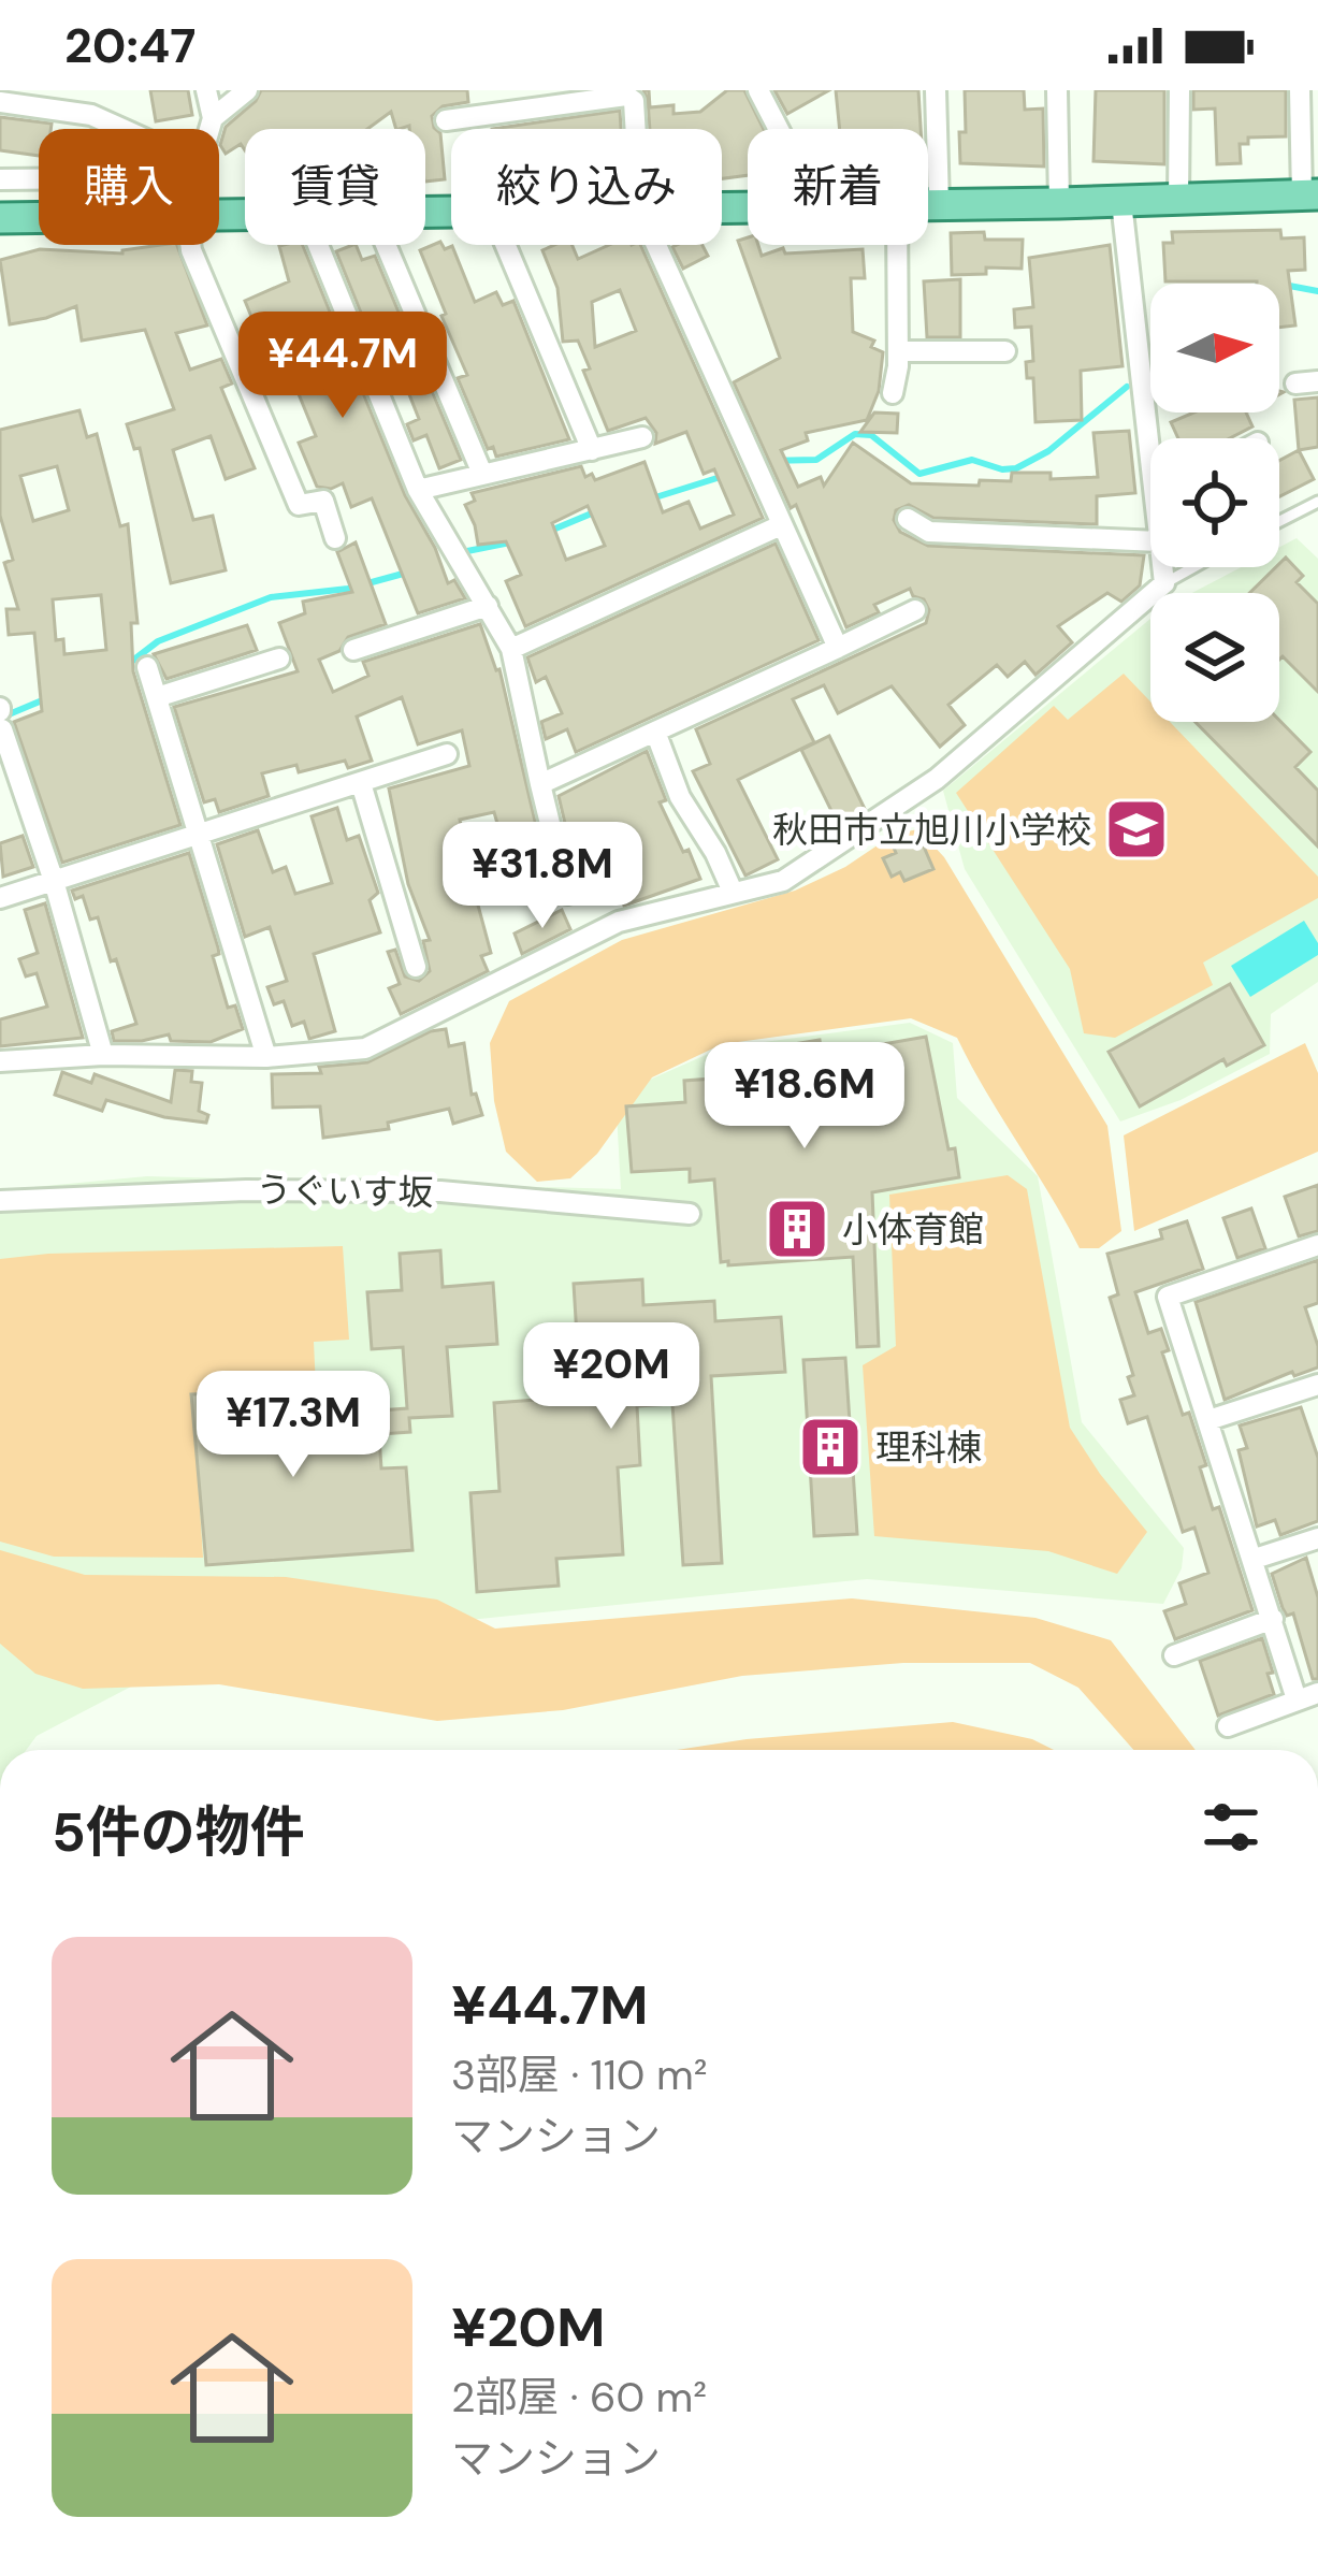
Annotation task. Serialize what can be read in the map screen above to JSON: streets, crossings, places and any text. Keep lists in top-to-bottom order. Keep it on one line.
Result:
{"streets":{"street":["うぐいす坂"]},"places":{"school or university":["秋田市立旭川小学校"],"building":["小体育館","理科棟"]},"north":"right","page":{"status":"20:47","chip":["購入","賃貸","絞り込み","新着"],"price":["¥44.7M","¥31.8M","¥18.6M","¥20M","¥17.3M"],"heading":"5件の物件","list":[{"name":"¥44.7M","note":"3部屋 · 110 m² · マンション"},{"name":"¥20M","note":"2部屋 · 60 m² · マンション"}]}}
